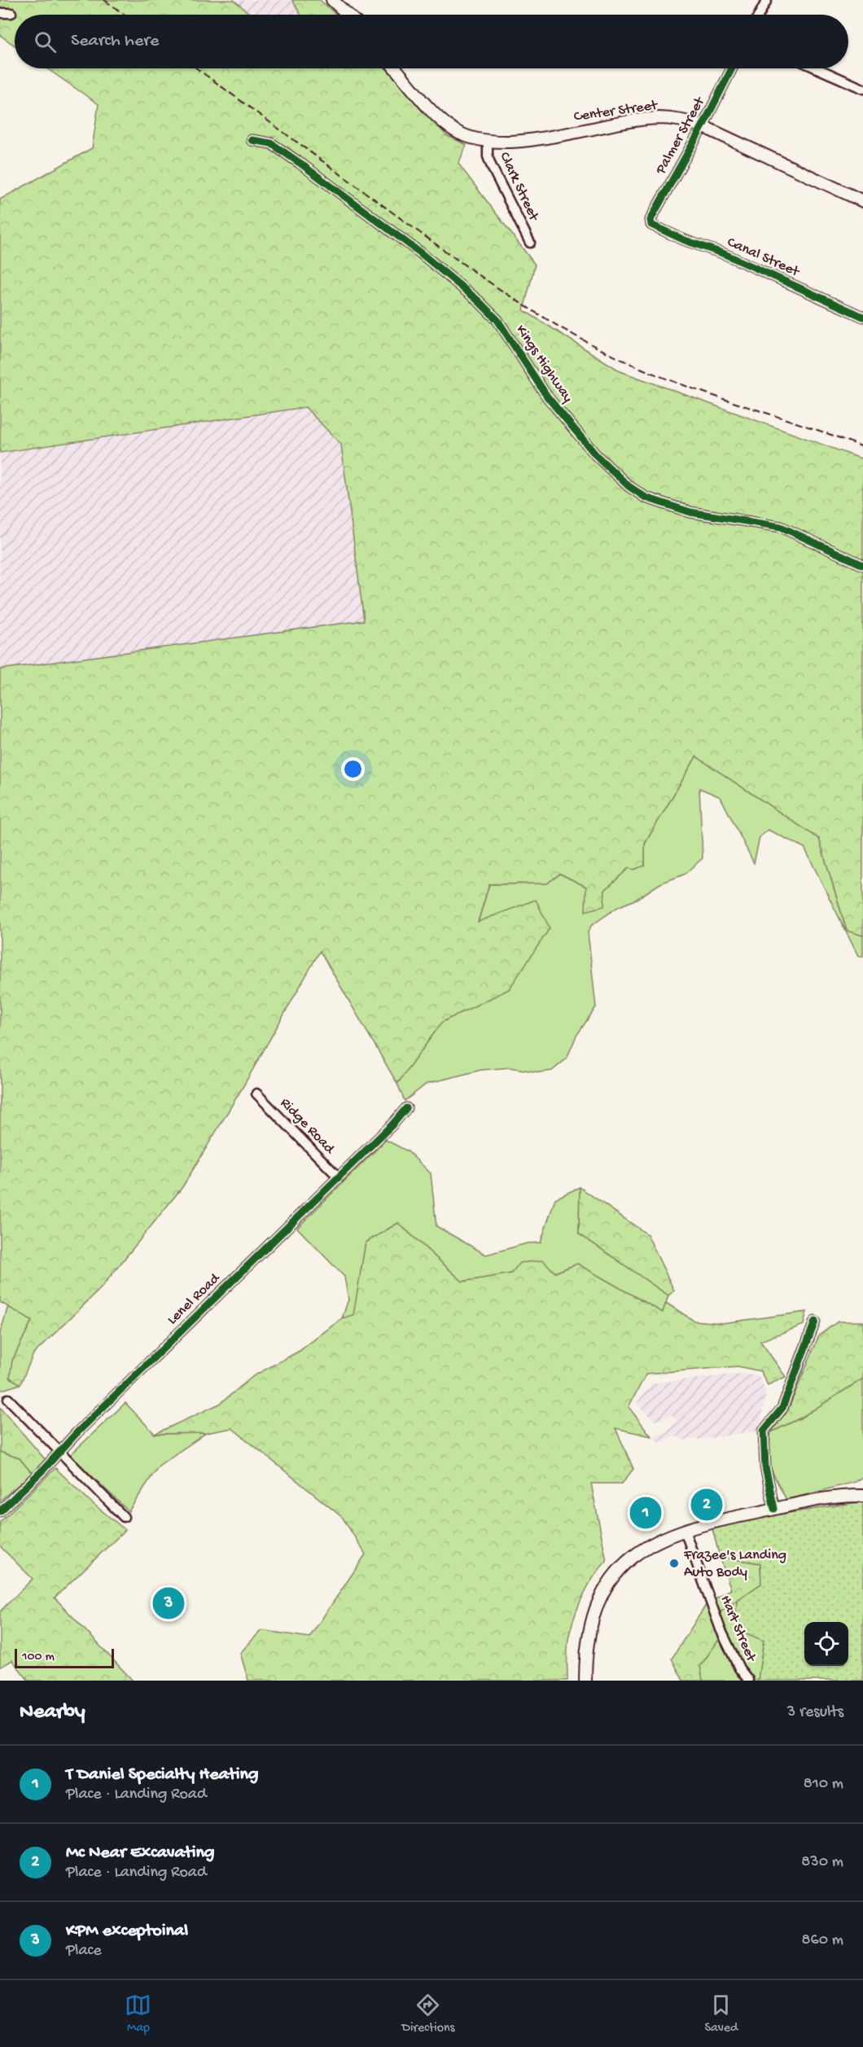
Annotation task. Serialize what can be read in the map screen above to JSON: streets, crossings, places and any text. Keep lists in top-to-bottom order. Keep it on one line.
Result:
{"streets":{"main road":["Center Street"],"street":["Palmer Street","Clark Street","Canal Street","Kings Highway","Ridge Road","Lenel Road","Hart Street"]},"crossings":[["Center Street","Palmer Street"],["Center Street","Clark Street"],["Palmer Street","Canal Street"],["Ridge Road","Lenel Road"]],"places":["Frazee's Landing Auto Body"],"scale_bar":"100 m","page":{"search":"Search here","pins":["2","1","3"],"scale":"100 m","heading":["Nearby","3 results"],"list":[{"mark":"1","name":"T Daniel Specialty Heating","note":"Place · Landing Road","value":"810 m"},{"mark":"2","name":"Mc Near Excavating","note":"Place · Landing Road","value":"830 m"},{"mark":"3","name":"KPM exceptoinal","note":"Place","value":"860 m"}],"nav":["Map","Directions","Saved"]}}
